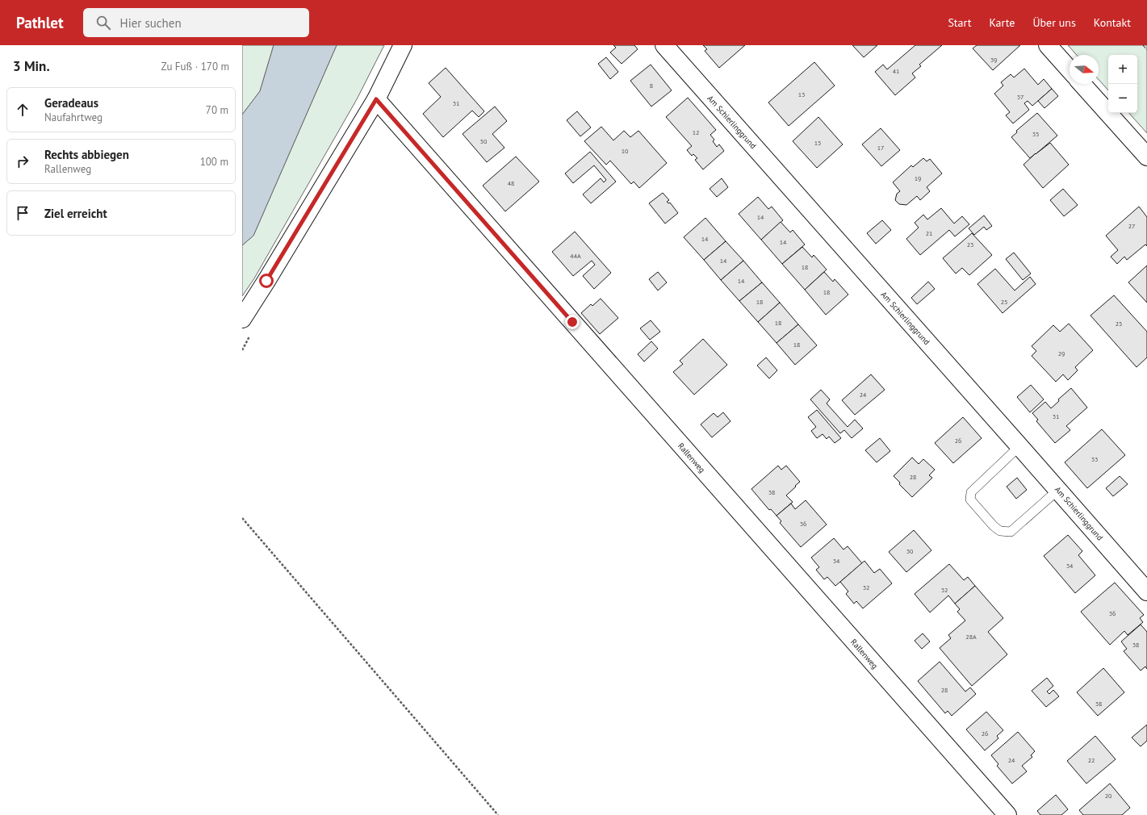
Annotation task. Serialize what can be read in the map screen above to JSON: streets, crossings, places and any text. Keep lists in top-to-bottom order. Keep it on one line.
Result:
{"streets":{"street":["Am Schierlinggrund","Rallenweg"]},"house_numbers":["39","41","8","13","37","31","12","35","50","15","17","10","19","48","14","27","21","14","14","23","44A","14","18","14","18","18","25","18","25","18","29","24","31","26","33","28","38","36","30","34","34","32","32","36","28A","38","28","38","26","24","22","20"],"north":"right","page":{"header":"Pathlet","search":"Hier suchen","nav":["Start","Karte","Über uns","Kontakt"],"heading":["3 Min.","Zu Fuß · 170 m"],"map_buttons":["+","−"],"list":[["Geradeaus","Naufahrtweg","70 m"],["Rechts abbiegen","Rallenweg","100 m"],"Ziel erreicht"]}}
